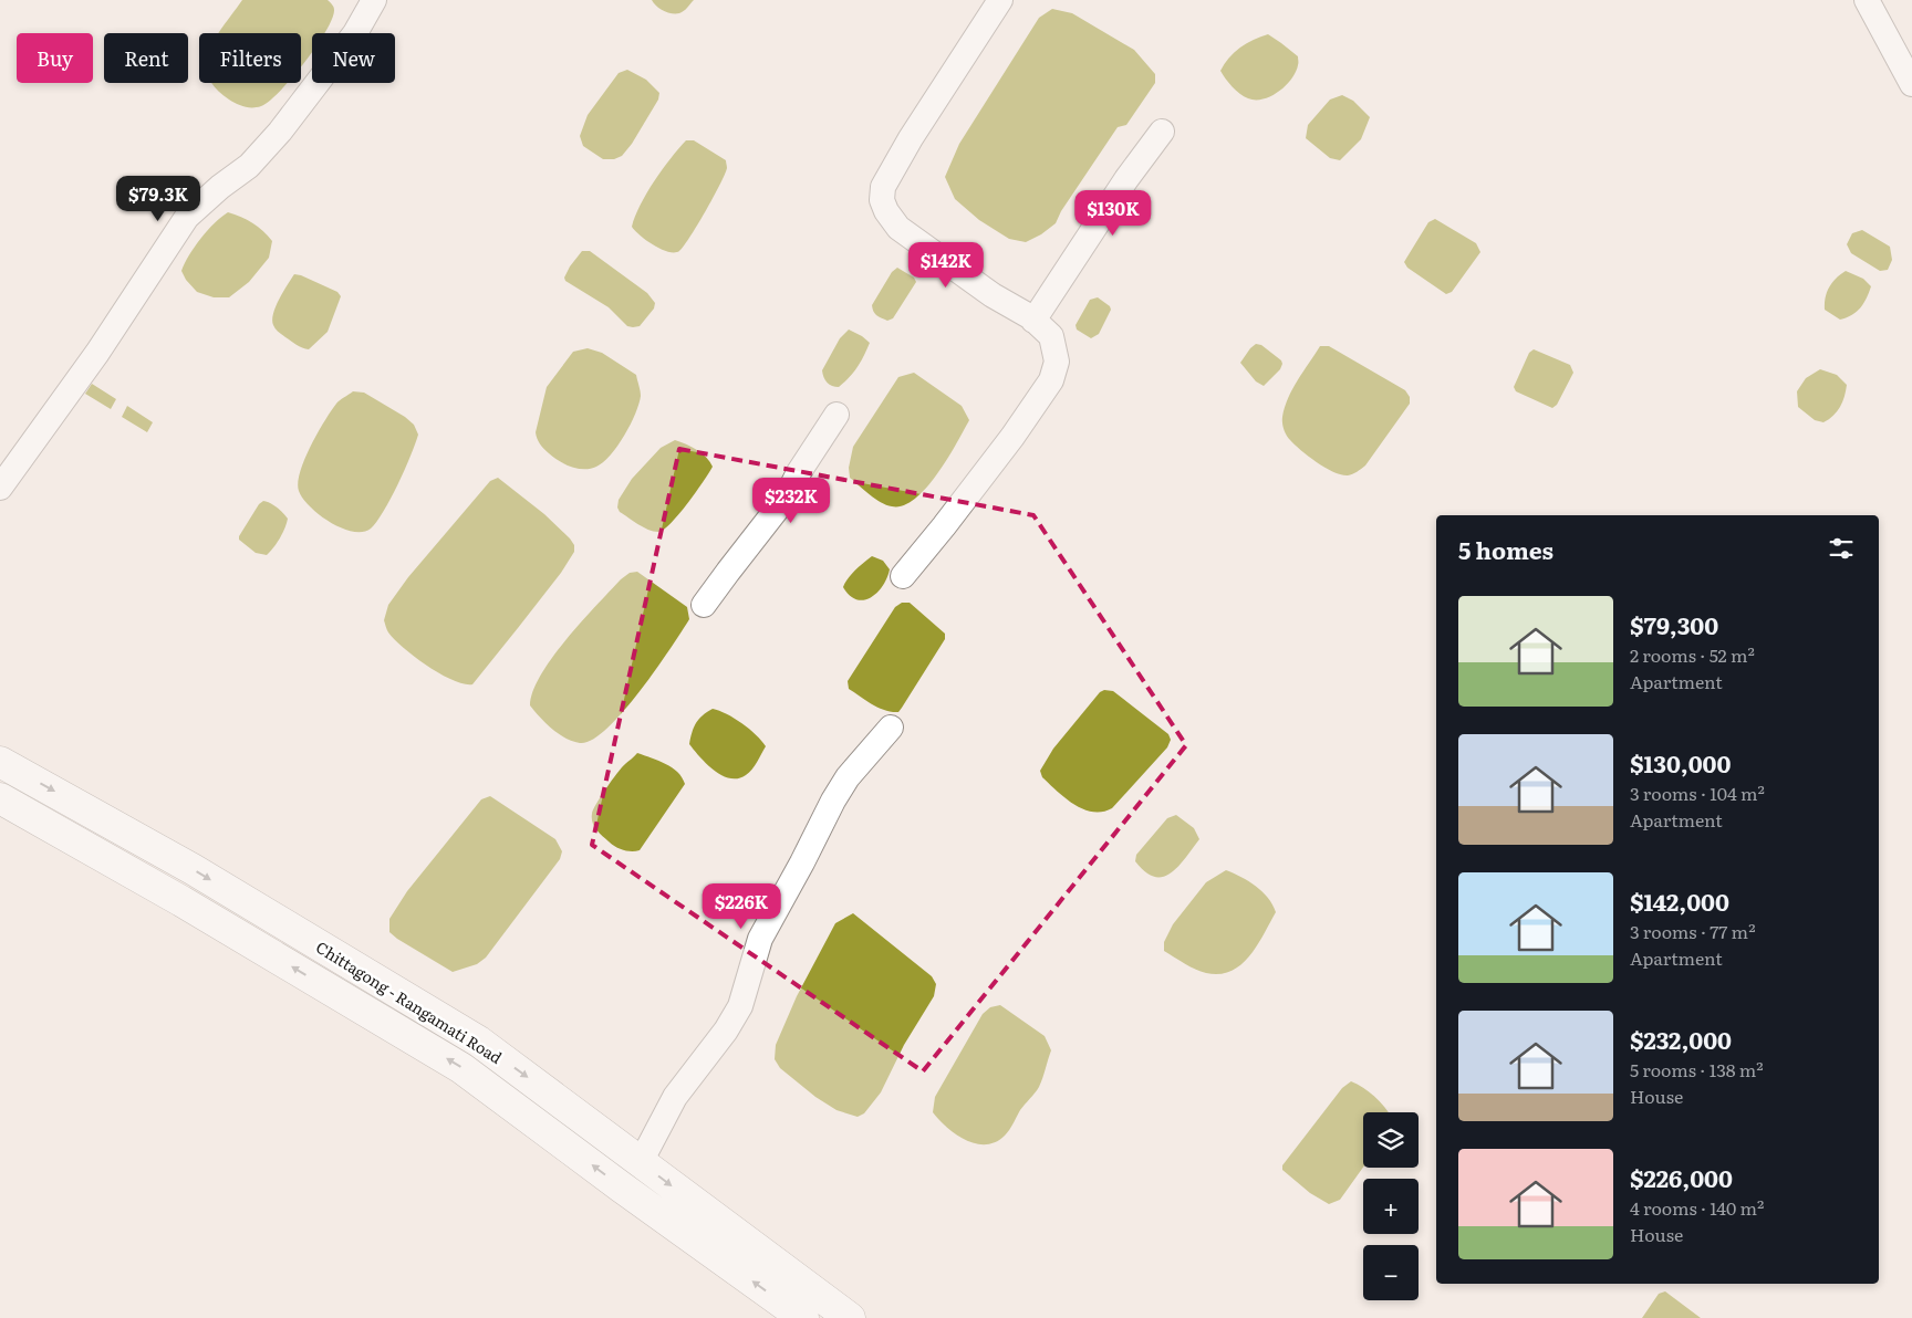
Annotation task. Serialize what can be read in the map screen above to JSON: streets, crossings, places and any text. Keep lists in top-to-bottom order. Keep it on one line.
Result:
{"streets":{"highway":["Chittagong - Rangamati Road"]},"page":{"chip":["Buy","Rent","Filters","New"],"price":["$79.3K","$130K","$142K","$232K","$226K"],"heading":"5 homes","list":[{"name":"$79,300","note":"2 rooms · 52 m² · Apartment"},{"name":"$130,000","note":"3 rooms · 104 m² · Apartment"},{"name":"$142,000","note":"3 rooms · 77 m² · Apartment"},{"name":"$232,000","note":"5 rooms · 138 m² · House"},{"name":"$226,000","note":"4 rooms · 140 m² · House"}],"map_buttons":["+","−"]}}
